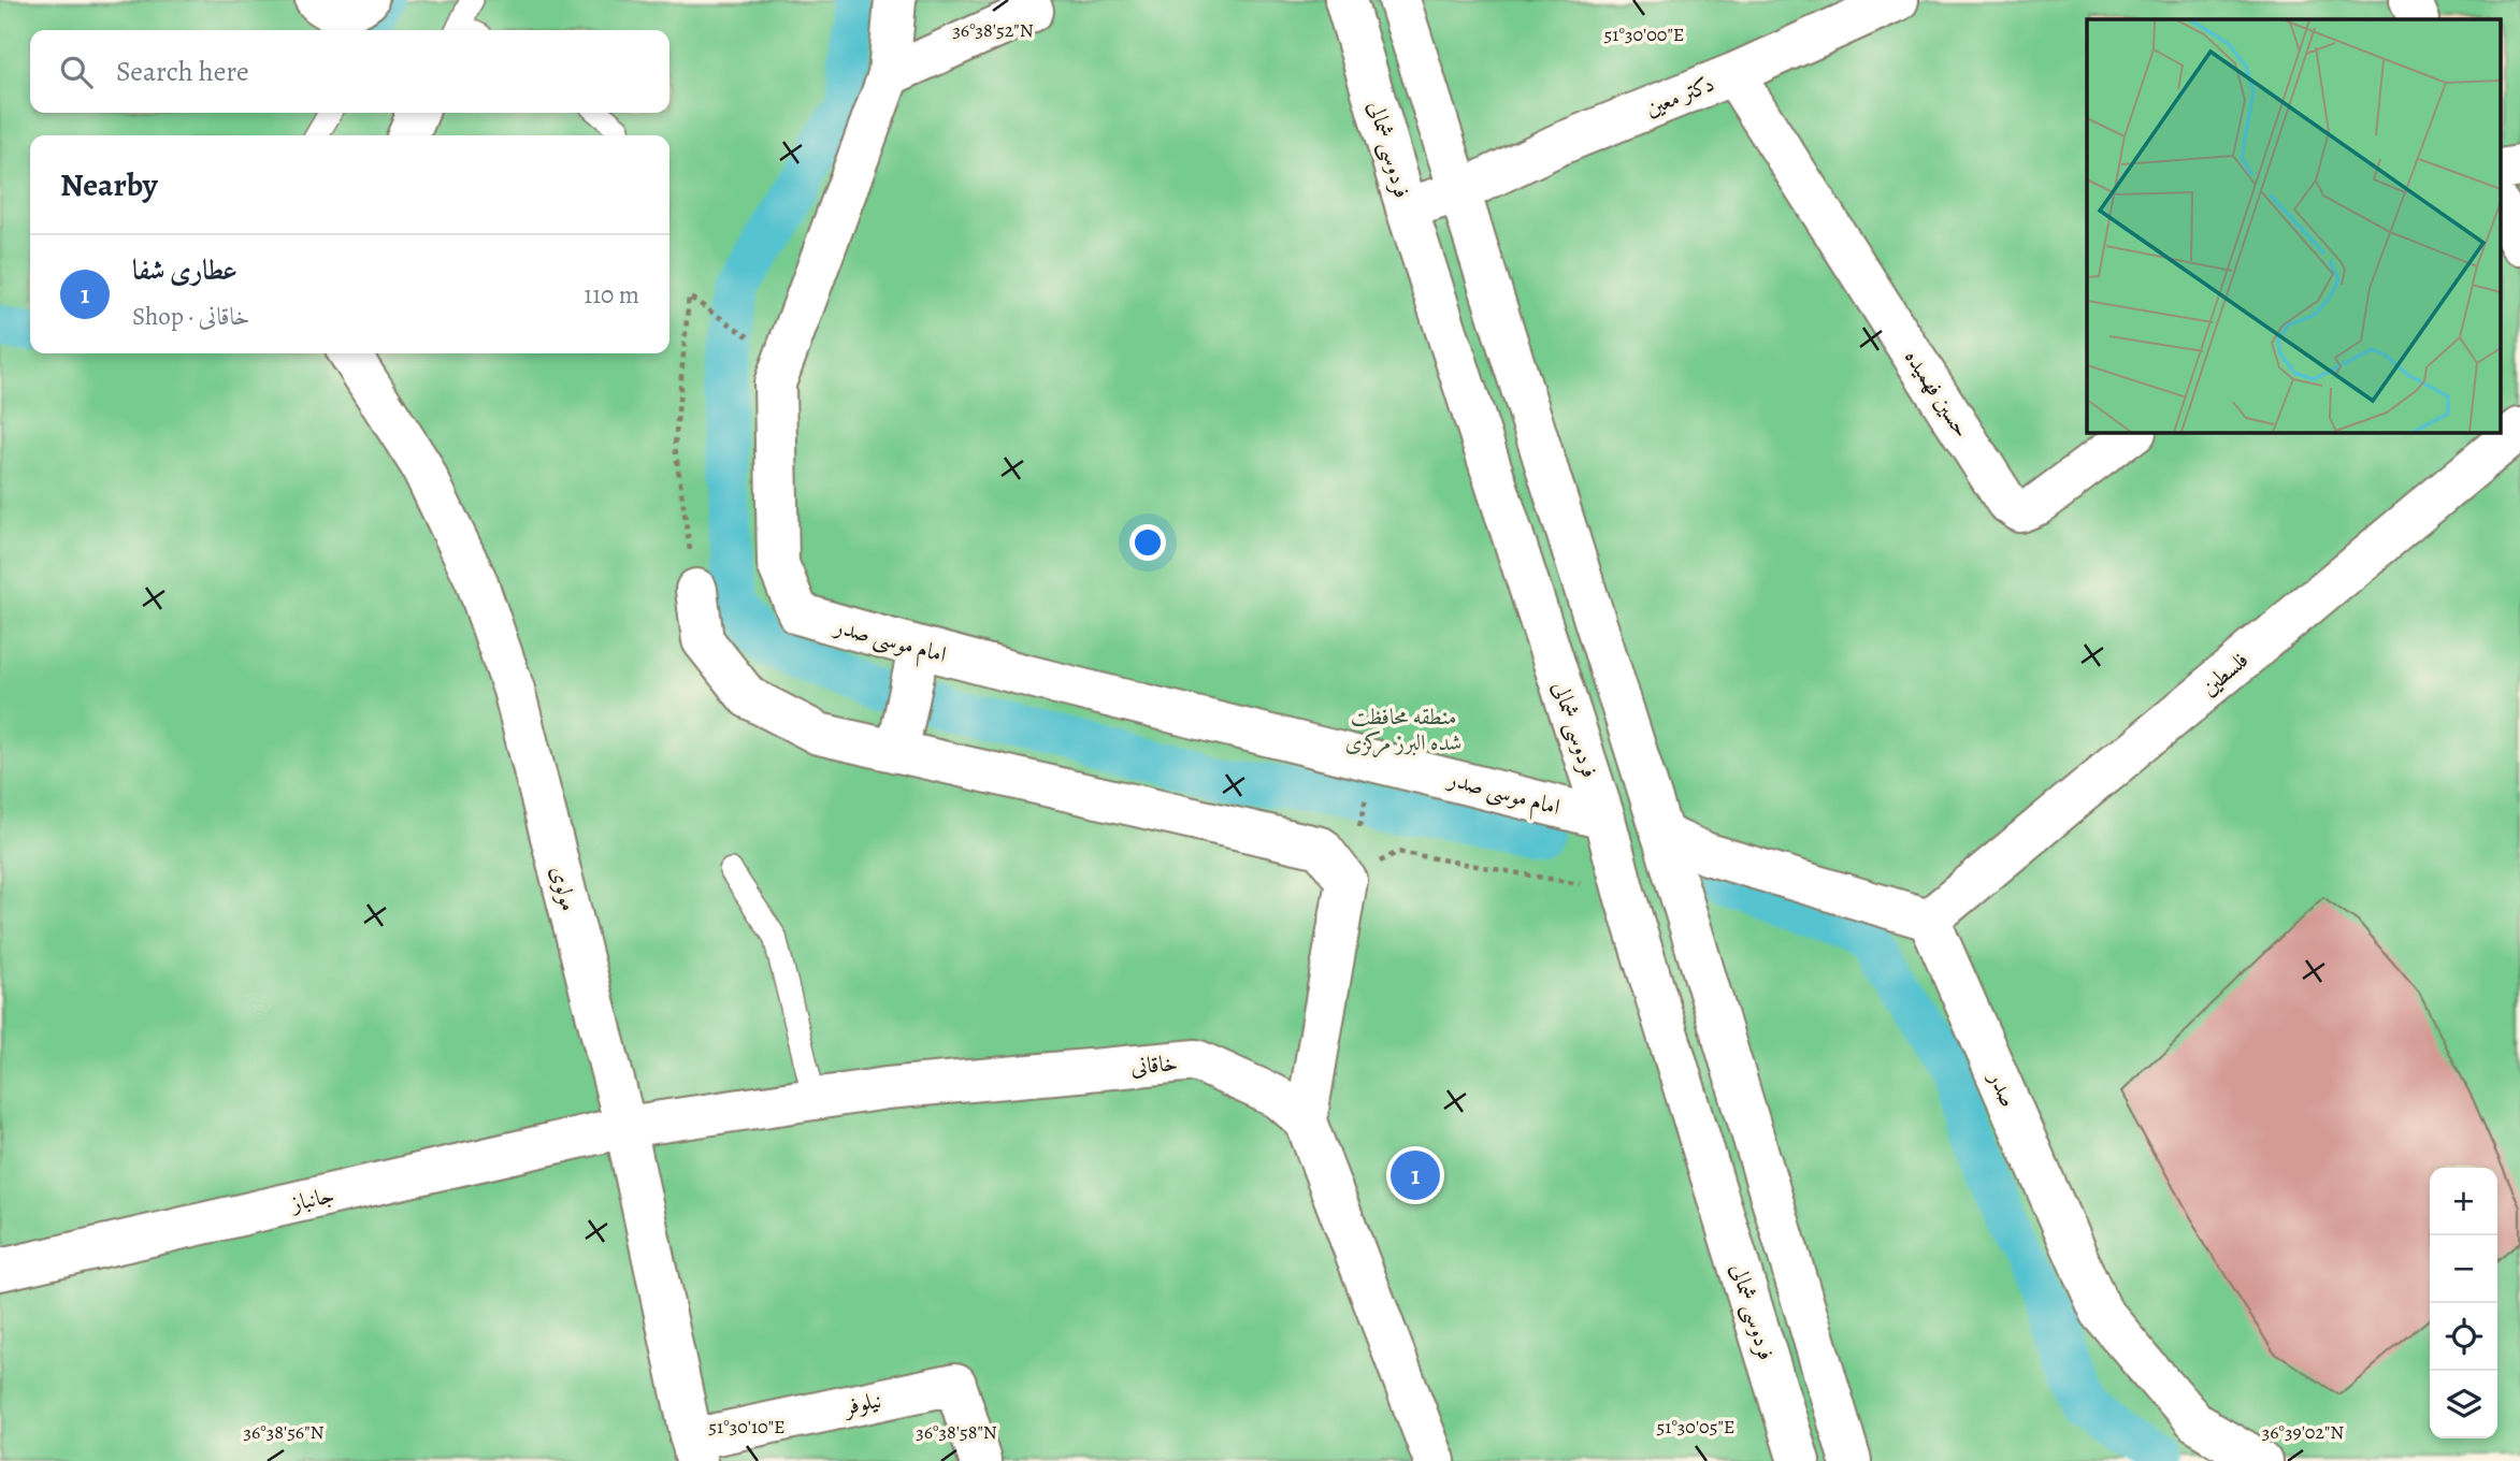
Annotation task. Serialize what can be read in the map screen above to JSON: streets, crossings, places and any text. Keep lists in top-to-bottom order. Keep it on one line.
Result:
{"streets":{"street":["دکتر معین","فردوسی شمالی","حسین فهمیده","امام موسی صدر","فلسطین","مولوی","خاقانی","صدر","جانباز","نیلوفر"]},"crossings":[["دکتر معین","فردوسی شمالی"],["دکتر معین","حسین فهمیده"],["فردوسی شمالی","امام موسی صدر"],["فلسطین","صدر"],["مولوی","خاقانی"],["مولوی","جانباز"],["مولوی","نیلوفر"],["خاقانی","جانباز"]],"parks":["منطقه محافظت شده البرز مرکزی"],"page":{"search":"Search here","heading":"Nearby","list":[{"mark":"1","name":"عطاری شفا","note":"Shop · خاقانی","value":"110 m"}],"pins":"1","map_buttons":["+","−"]},"coordinates":["36°38'52\"N","51°30'00\"E","51°30'10\"E","51°30'05\"E","36°38'56\"N","36°38'58\"N","36°39'02\"N"]}
